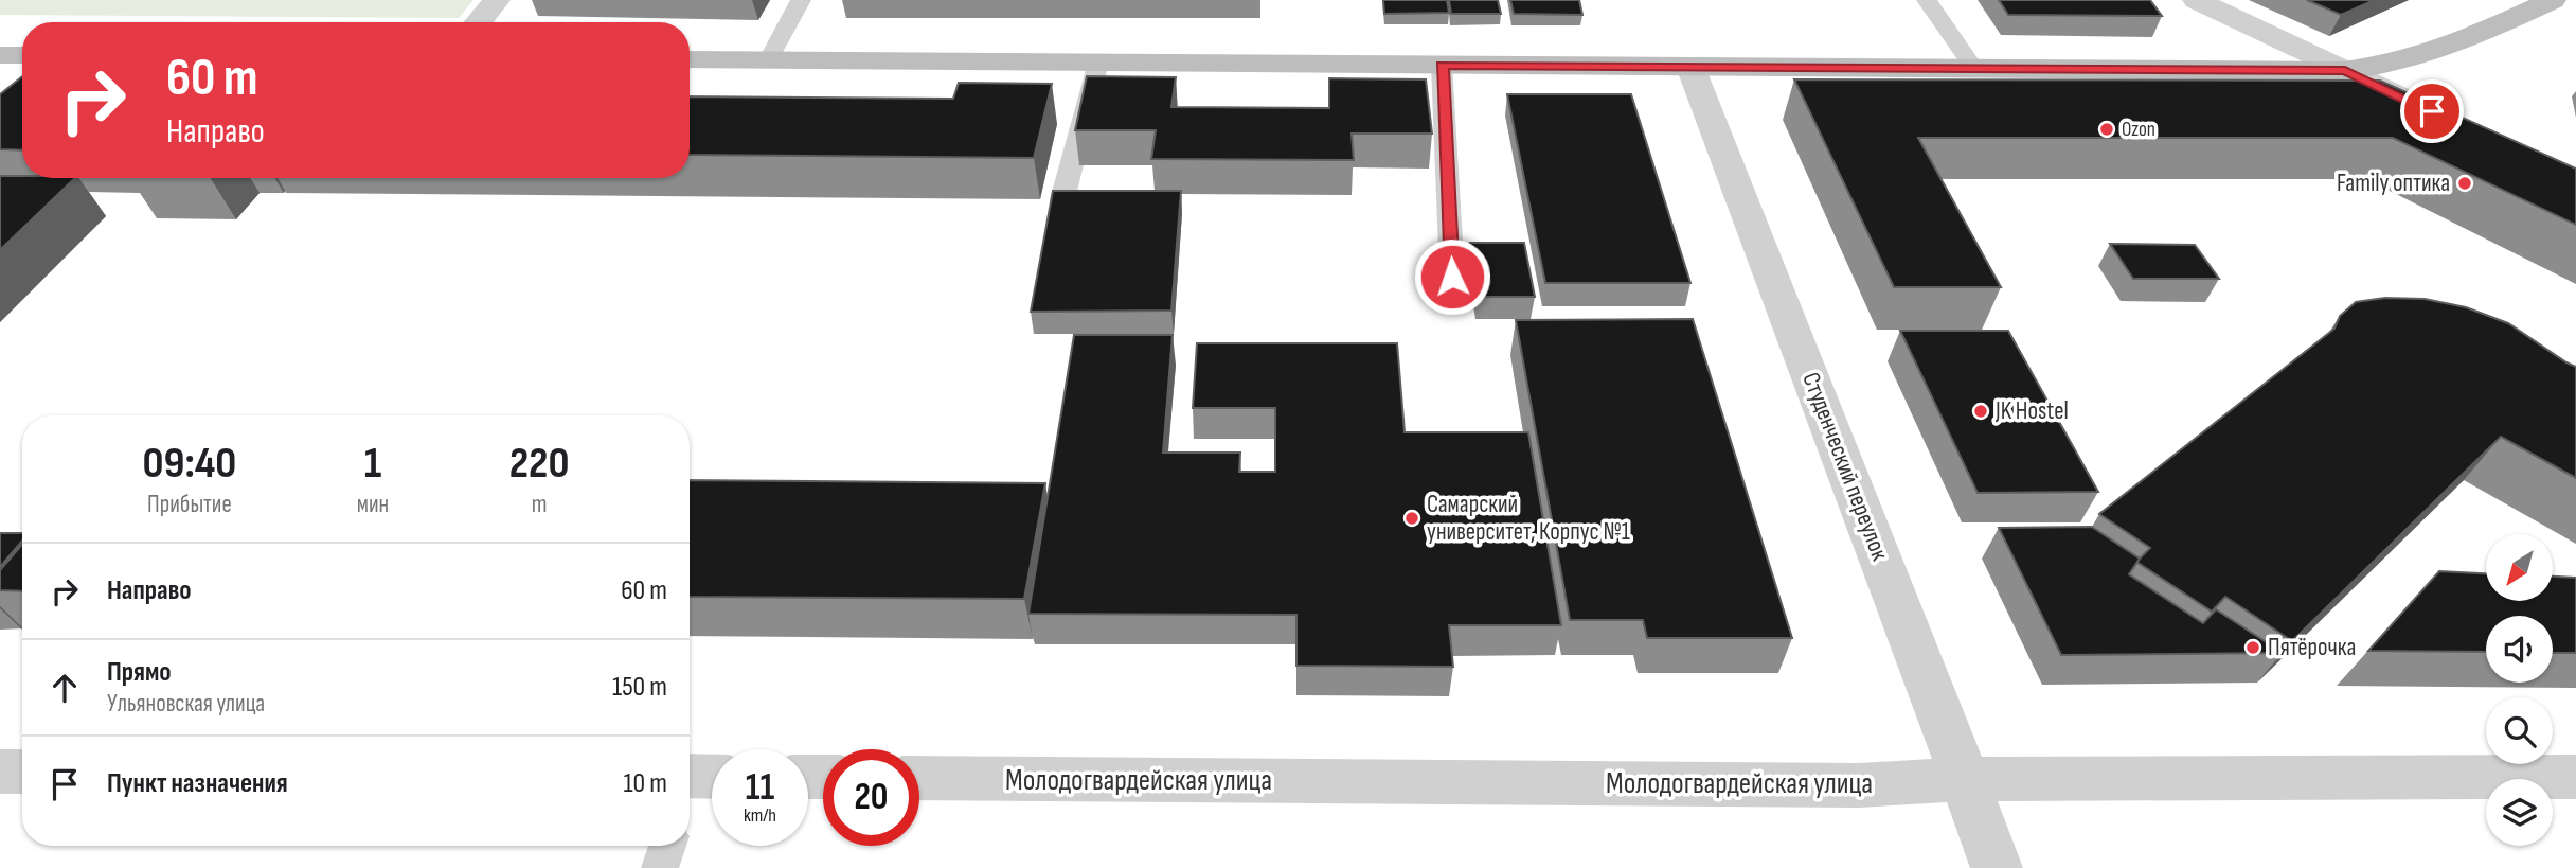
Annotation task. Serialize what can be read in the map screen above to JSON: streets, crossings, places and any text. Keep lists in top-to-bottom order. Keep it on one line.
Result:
{"streets":{"street":["Студенческий переулок","Молодогвардейская улица"]},"crossings":[["Студенческий переулок","Молодогвардейская улица"]],"places":["Ozon","Family оптика","JK Hostel","Самарский университет, Корпус №1","Пятёрочка"],"north":"bottom left","page":{"turn":["60 m","Направо"],"eta":["09:40","Прибытие","1","мин","220","m"],"list":[{"name":"Направо","value":"60 m"},{"name":"Прямо","note":"Ульяновская улица","value":"150 m"},{"name":"Пункт назначения","value":"10 m"}],"speed":"11 km/h","limit":"20"}}
